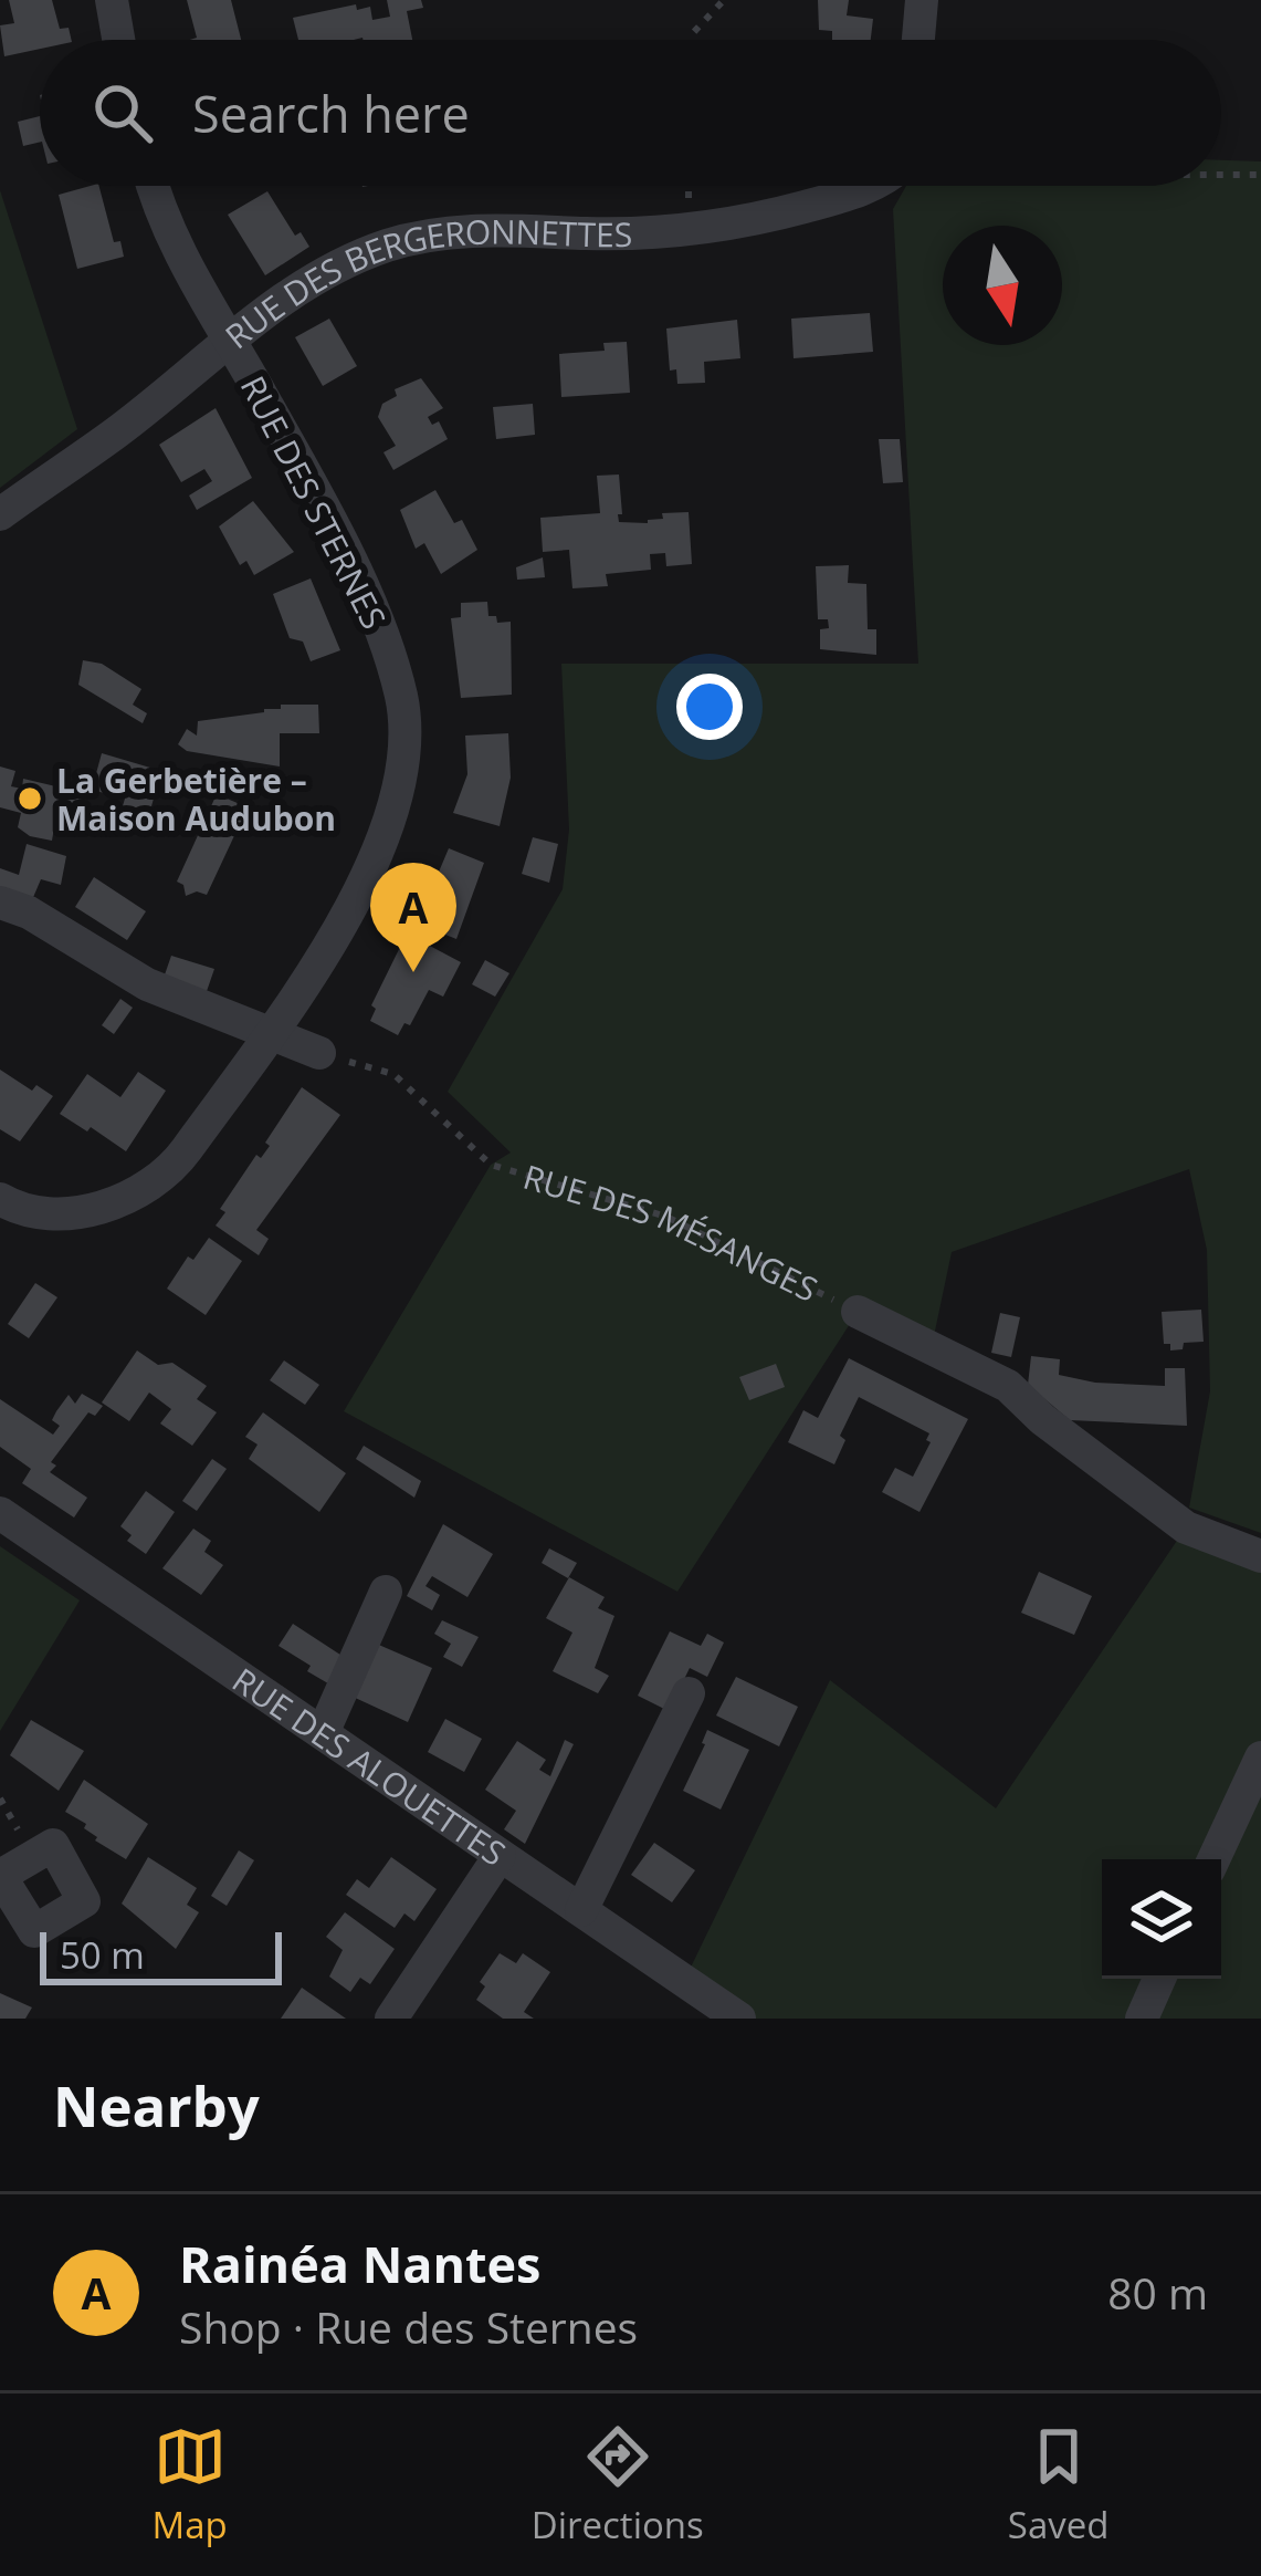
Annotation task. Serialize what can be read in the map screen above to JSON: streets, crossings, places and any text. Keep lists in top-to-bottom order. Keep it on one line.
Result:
{"streets":{"street":["RUE DES BERGERONNETTES","RUE DES STERNES","RUE DES MÉSANGES","RUE DES ALOUETTES"]},"crossings":[["RUE DES BERGERONNETTES","RUE DES STERNES"]],"places":["La Gerbetière – Maison Audubon"],"scale_bar":"50 m","north":"bottom","page":{"search":"Search here","pins":"A","scale":"50 m","heading":"Nearby","list":[{"mark":"A","name":"Rainéa Nantes","note":"Shop · Rue des Sternes","value":"80 m"}],"nav":["Map","Directions","Saved"]}}
